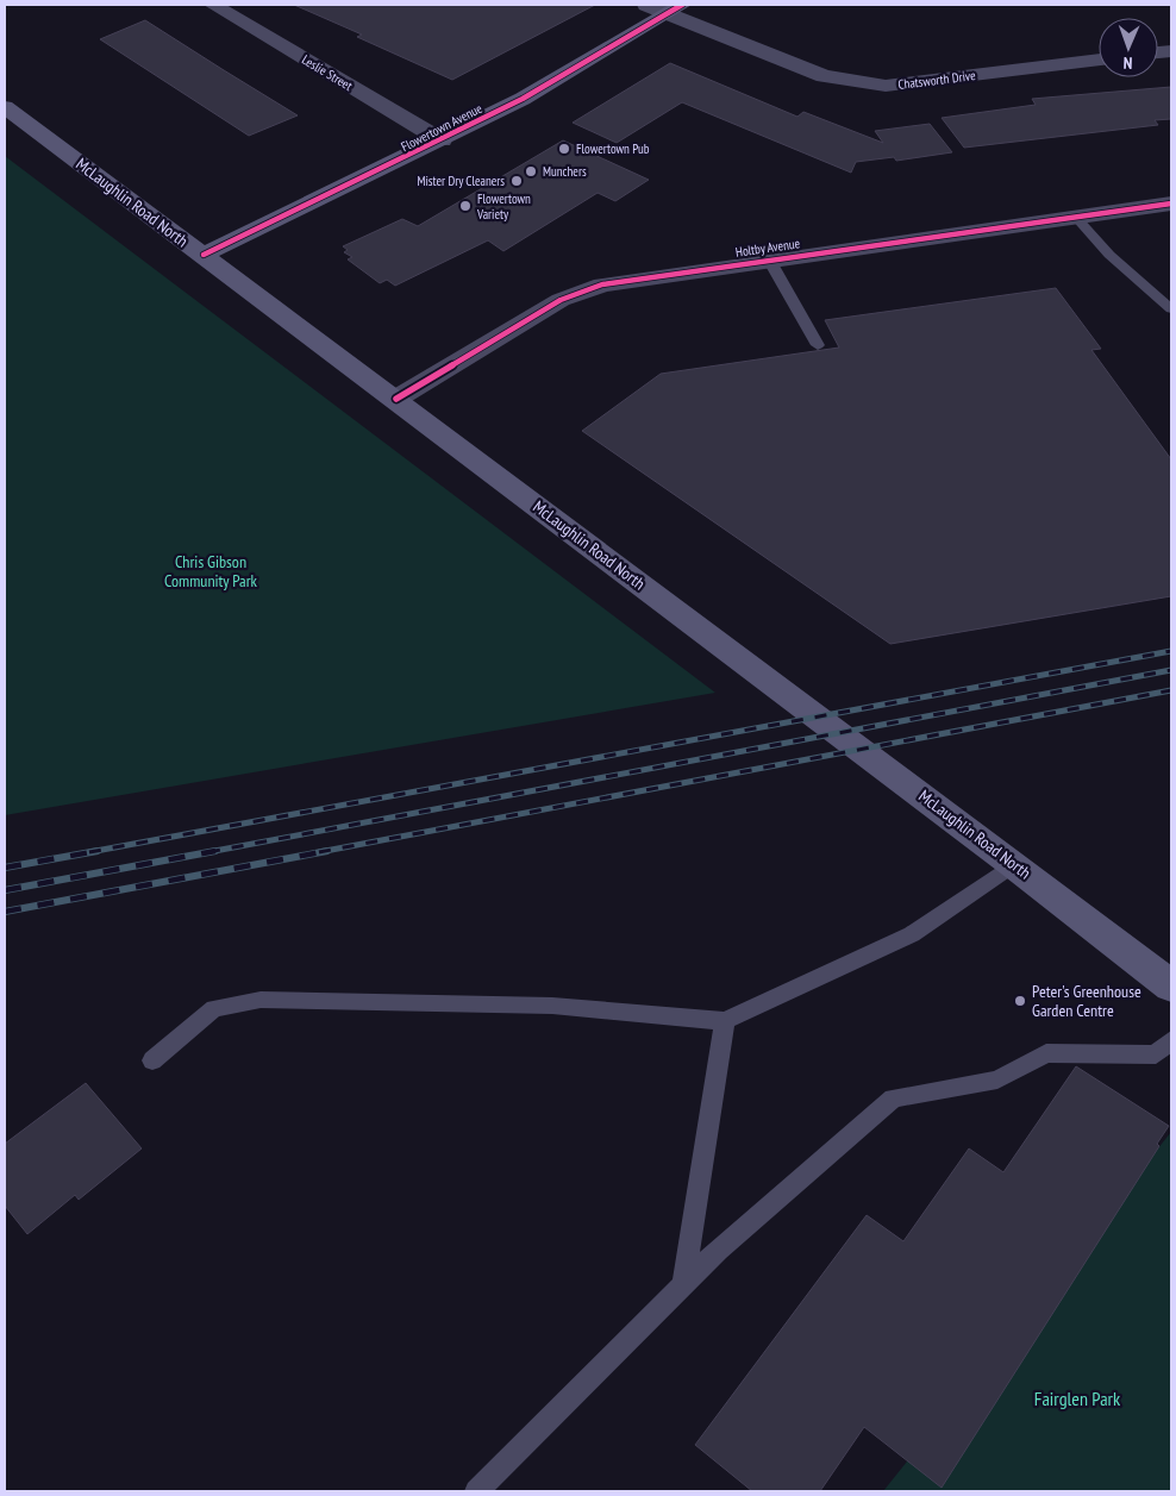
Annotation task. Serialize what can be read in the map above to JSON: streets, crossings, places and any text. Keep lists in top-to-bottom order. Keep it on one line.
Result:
{"streets":{"main road":["Flowertown Avenue","McLaughlin Road North"],"street":["Leslie Street","Chatsworth Drive","Holtby Avenue"]},"crossings":[["Leslie Street","Flowertown Avenue"],["Chatsworth Drive","Flowertown Avenue"],["Flowertown Avenue","McLaughlin Road North"],["McLaughlin Road North","Holtby Avenue"]],"parks":["Chris Gibson Community Park","Fairglen Park"],"places":["Flowertown Pub","Munchers","Mister Dry Cleaners","Flowertown Variety","Peter's Greenhouse Garden Centre"],"north":"bottom"}
